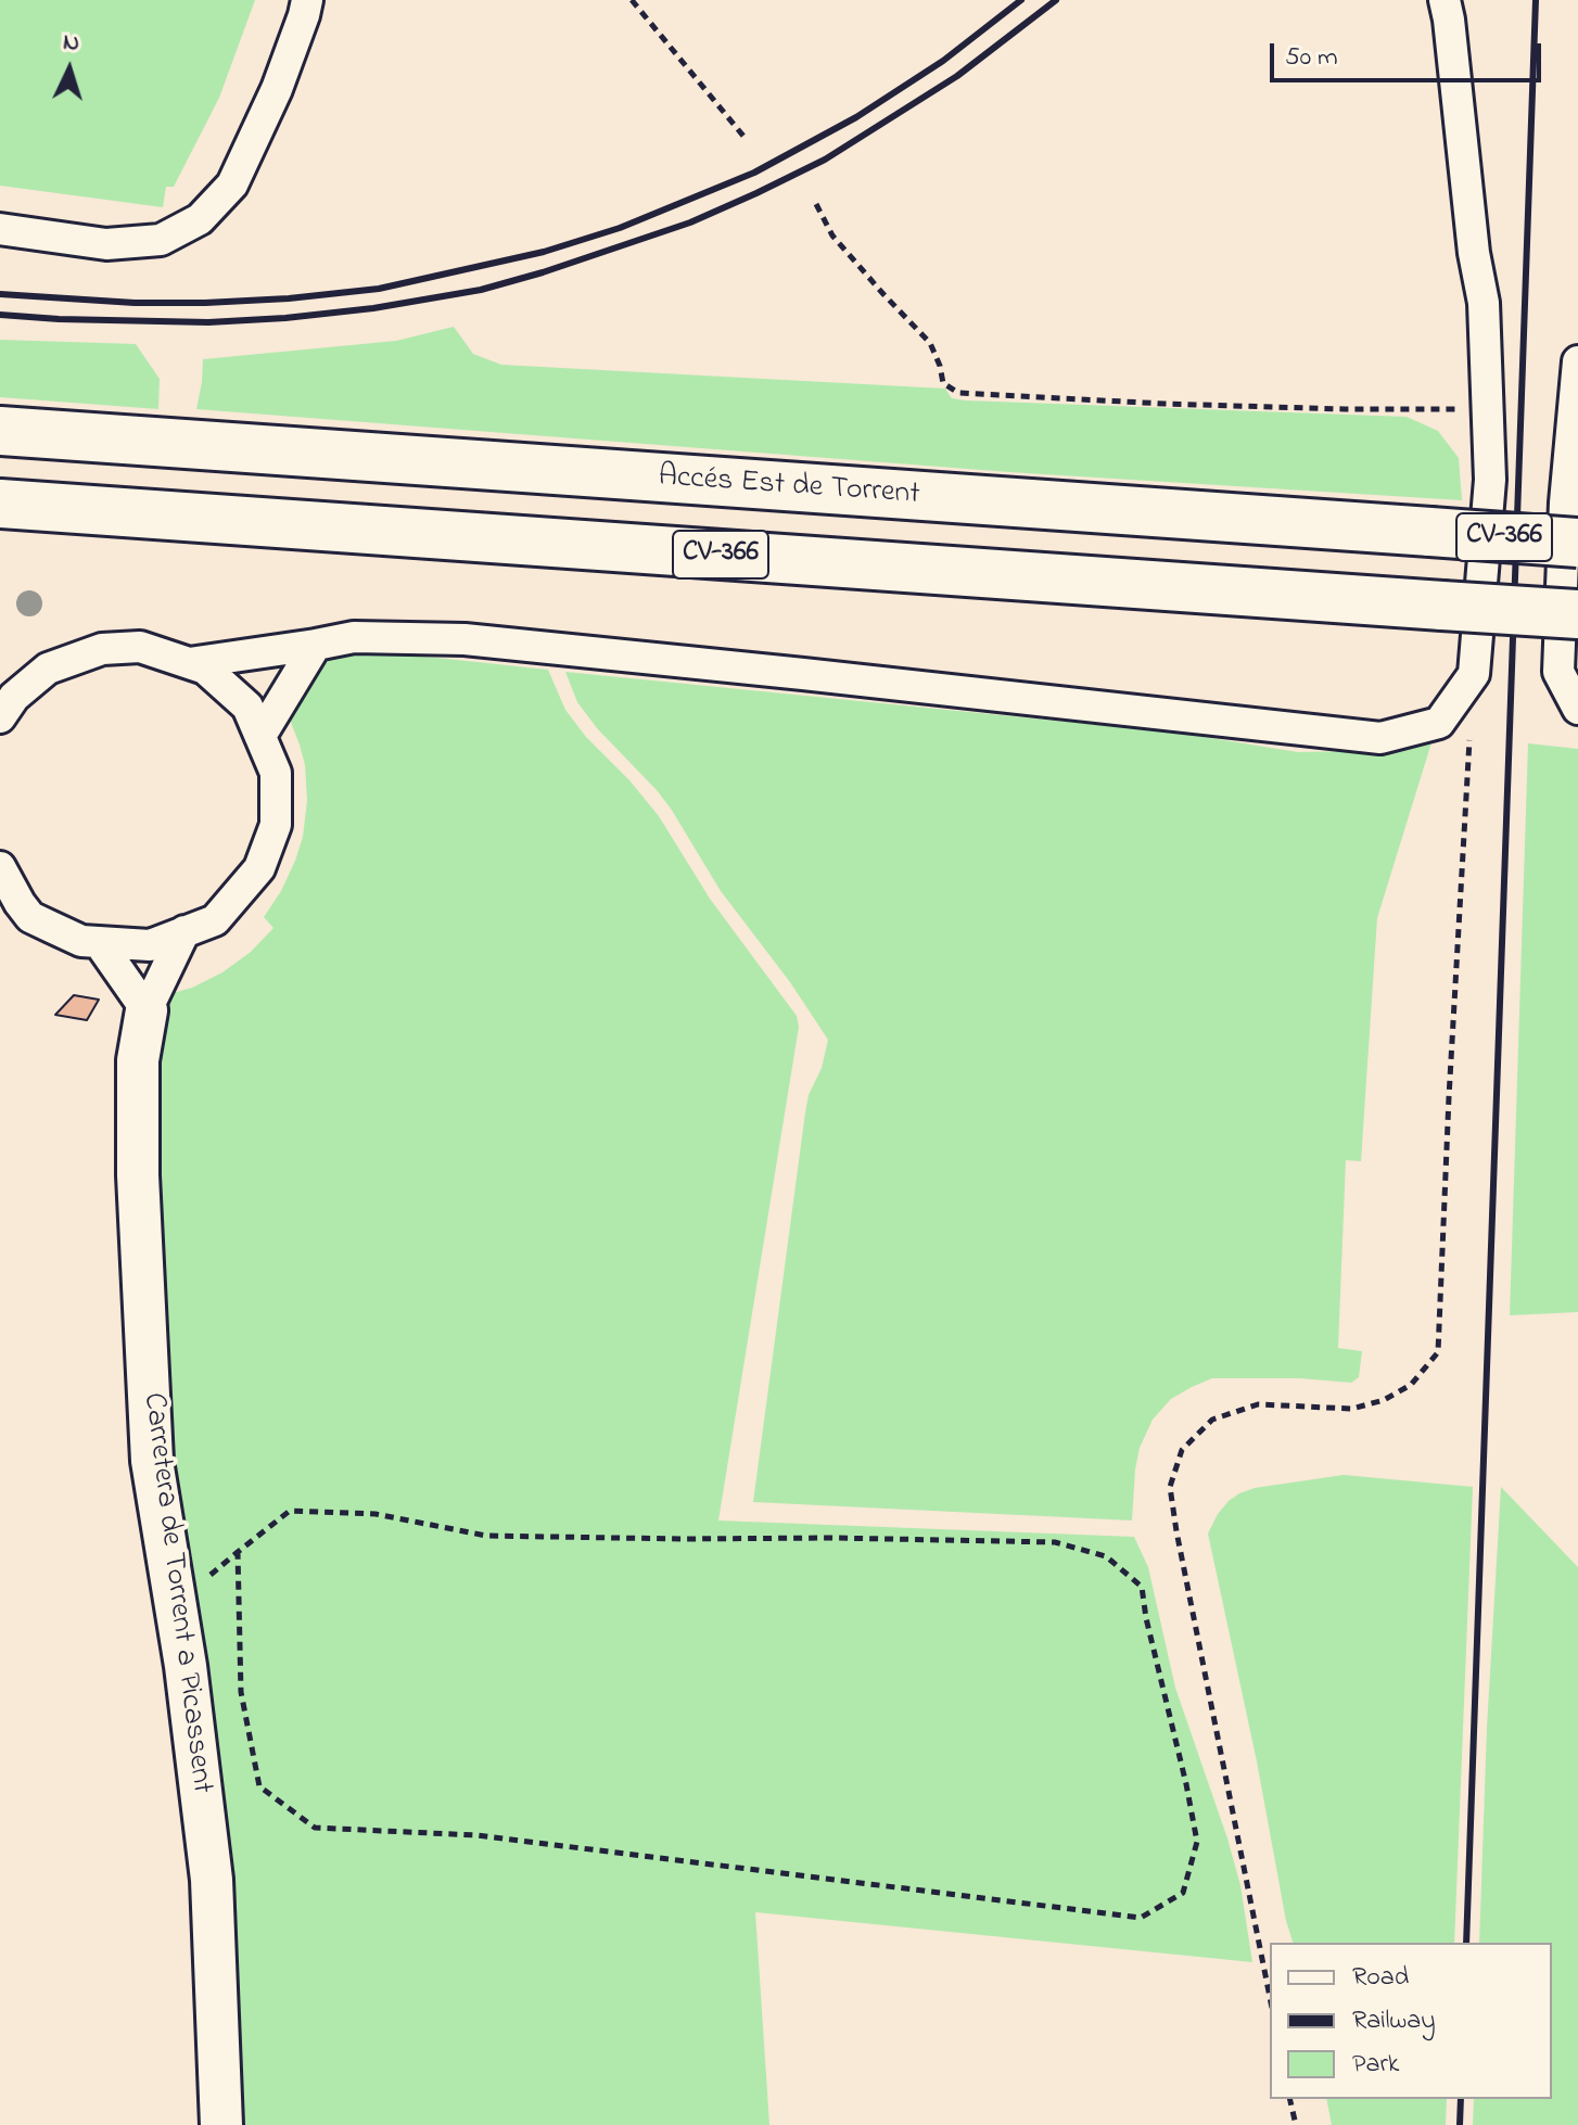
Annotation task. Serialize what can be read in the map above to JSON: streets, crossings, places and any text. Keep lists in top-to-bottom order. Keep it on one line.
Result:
{"streets":{"main road":["Accés Est de Torrent","CV-366"],"street":["Carretera de Torrent a Picassent"]},"legend":["Road","Railway","Park"],"scale_bar":"50 m","north":"top"}
